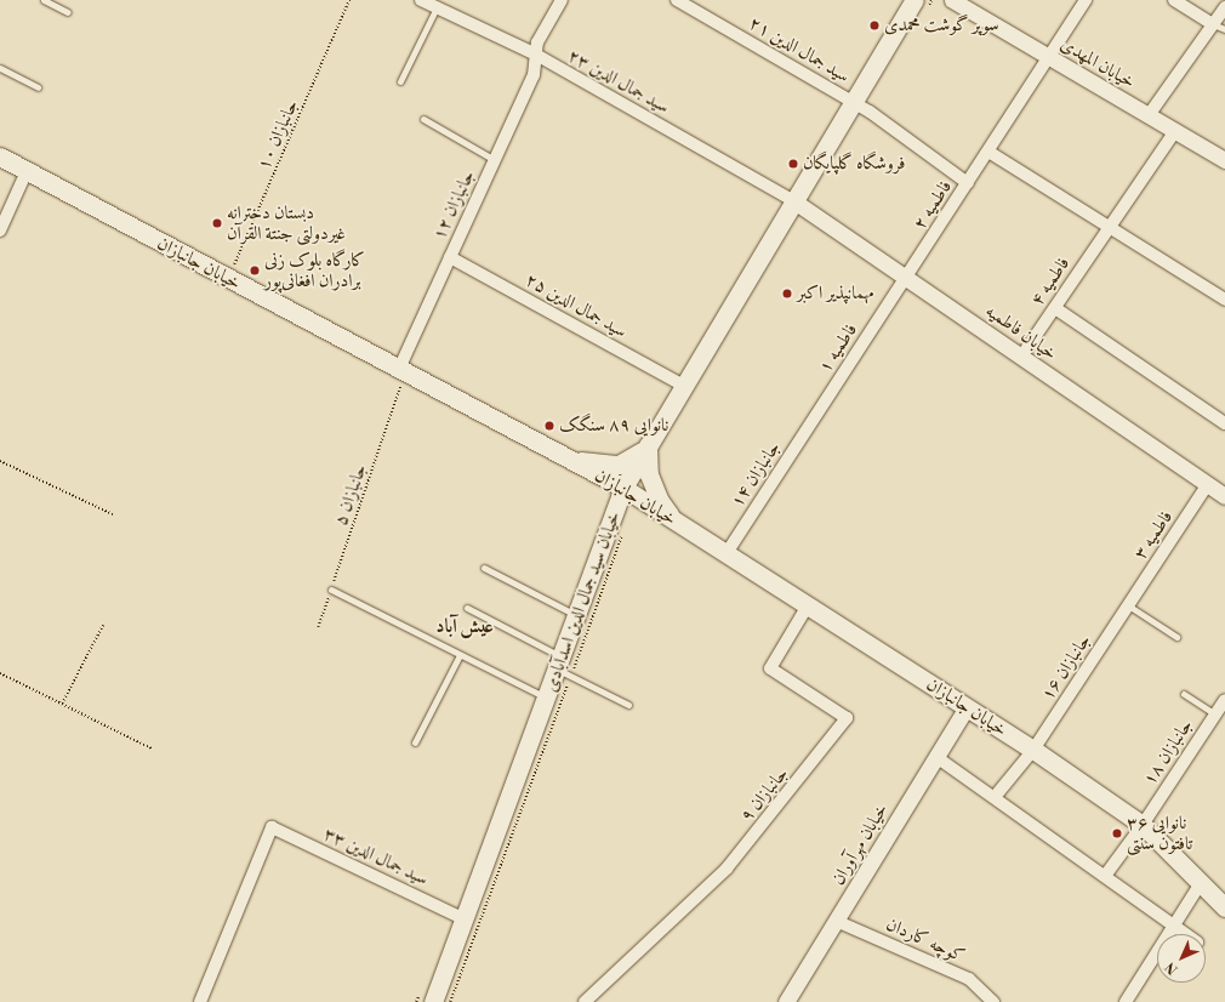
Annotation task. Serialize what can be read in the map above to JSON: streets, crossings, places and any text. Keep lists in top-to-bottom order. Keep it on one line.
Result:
{"streets":{"main road":["خیابان جانبازان","خیابان سید جمال الدین اسدآبادی"],"street":["سید جمال الدین ۲۱","خیابان المهدی","سید جمال الدین ۲۳","جانبازان ۱۲","فاطمیه ۲","فاطمیه ۴","سید جمال الدین ۲۵","خیابان فاطمیه","فاطمیه ۱","جانبازان ۱۴","فاطمیه ۳","جانبازان ۱۶","جانبازان ۱۸","جانبازان ۹","خیابان مهرآوران","سید جمال الدین ۳۳","کوچه کاردان"],"path":["جانبازان ۱۰","جانبازان ۵"]},"crossings":[["سید جمال الدین ۲۱","فاطمیه ۲"],["سید جمال الدین ۲۱","خیابان سید جمال الدین اسدآبادی"],["خیابان المهدی","فاطمیه ۲"],["خیابان المهدی","فاطمیه ۴"],["سید جمال الدین ۲۳","جانبازان ۱۲"],["سید جمال الدین ۲۳","خیابان فاطمیه"],["سید جمال الدین ۲۳","خیابان سید جمال الدین اسدآبادی"],["جانبازان ۱۰","خیابان جانبازان"],["جانبازان ۱۲","خیابان جانبازان"],["جانبازان ۱۲","سید جمال الدین ۲۵"],["جانبازان ۱۲","جانبازان ۵"],["فاطمیه ۲","خیابان فاطمیه"],["فاطمیه ۲","فاطمیه ۱"],["خیابان جانبازان","جانبازان ۱۴"],["خیابان جانبازان","جانبازان ۵"],["خیابان جانبازان","خیابان سید جمال الدین اسدآبادی"],["خیابان جانبازان","جانبازان ۱۶"],["خیابان جانبازان","جانبازان ۱۸"],["خیابان جانبازان","جانبازان ۹"],["خیابان جانبازان","خیابان مهرآوران"],["فاطمیه ۴","خیابان فاطمیه"],["سید جمال الدین ۲۵","خیابان سید جمال الدین اسدآبادی"],["خیابان فاطمیه","فاطمیه ۱"],["خیابان فاطمیه","فاطمیه ۳"],["خیابان فاطمیه","خیابان سید جمال الدین اسدآبادی"],["فاطمیه ۱","جانبازان ۱۴"],["فاطمیه ۳","جانبازان ۱۶"],["خیابان سید جمال الدین اسدآبادی","سید جمال الدین ۳۳"],["خیابان مهرآوران","کوچه کاردان"]],"districts":["عیش آباد"],"places":["سوپر گوشت محمدی","فروشگاه گلپایگان","دبستان دخترانه غیردولتی جنتة القرآن","کارگاه بلوک زنی برادران افغانی‌پور","مهمانپذیر اکبر","نانوایی ۸۹ سنگک","نانوایی ۳۶ تافتون سنتی"],"north":"bottom left"}
